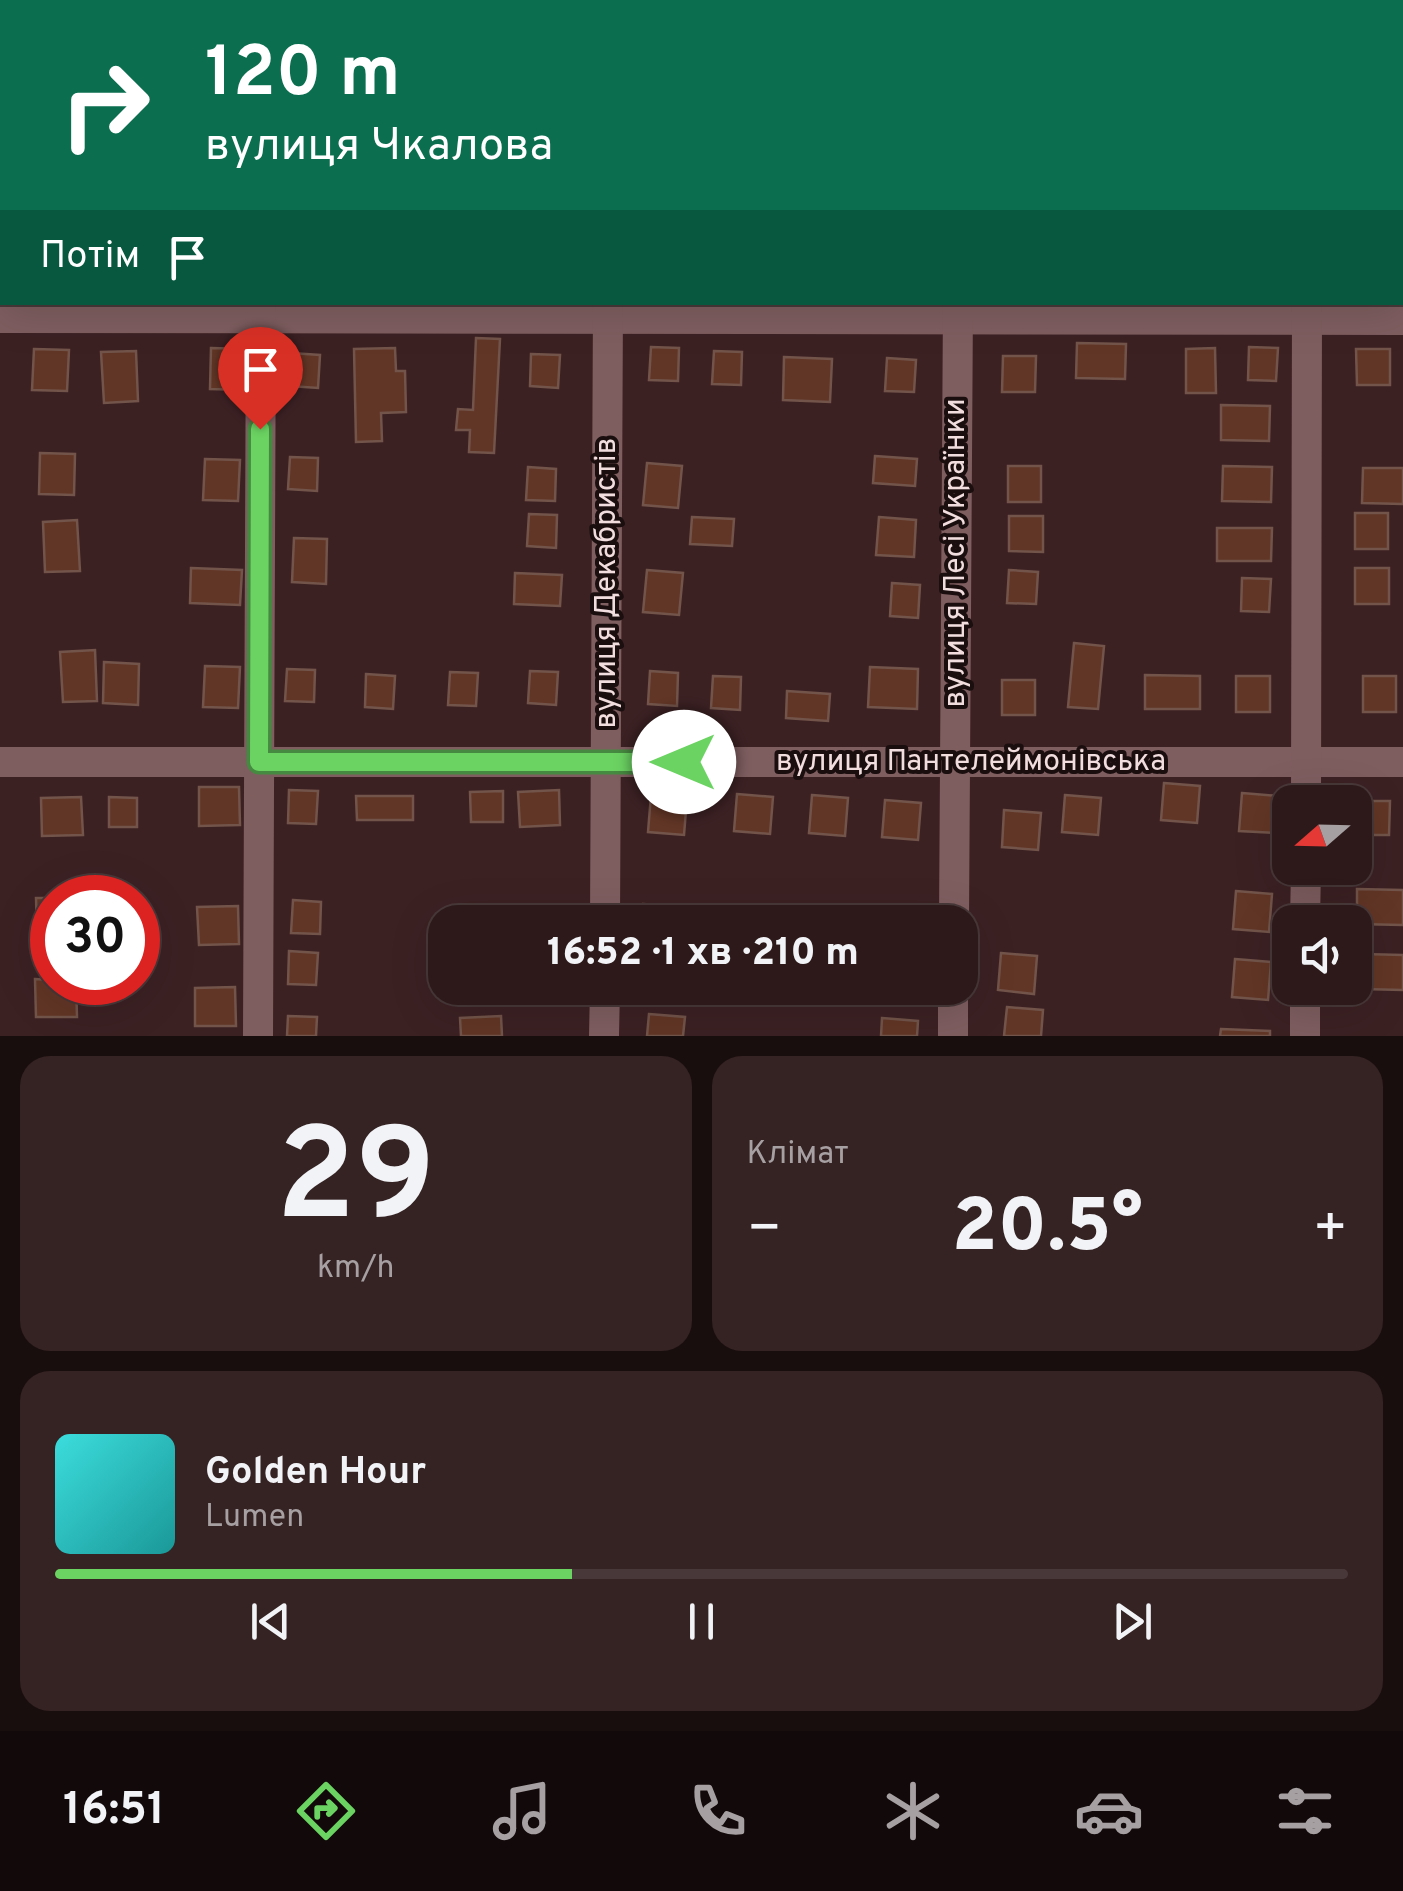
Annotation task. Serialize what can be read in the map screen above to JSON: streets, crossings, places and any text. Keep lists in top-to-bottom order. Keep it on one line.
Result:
{"streets":{"street":["вулиця Лесі Українки","вулиця Декабристів","вулиця Пантелеймонівська"]},"crossings":[["вулиця Лесі Українки","вулиця Пантелеймонівська"],["вулиця Декабристів","вулиця Пантелеймонівська"]],"north":"left","page":{"turn":["120 m","вулиця Чкалова"],"then":"Потім","limit":"30","trip":"16:52 · 1 хв · 210 m","tile":[["29","km/h"],"Клімат"],"heat":["−","20.5°","+"],"song":["Golden Hour","Lumen"],"tabs":"16:51"}}
